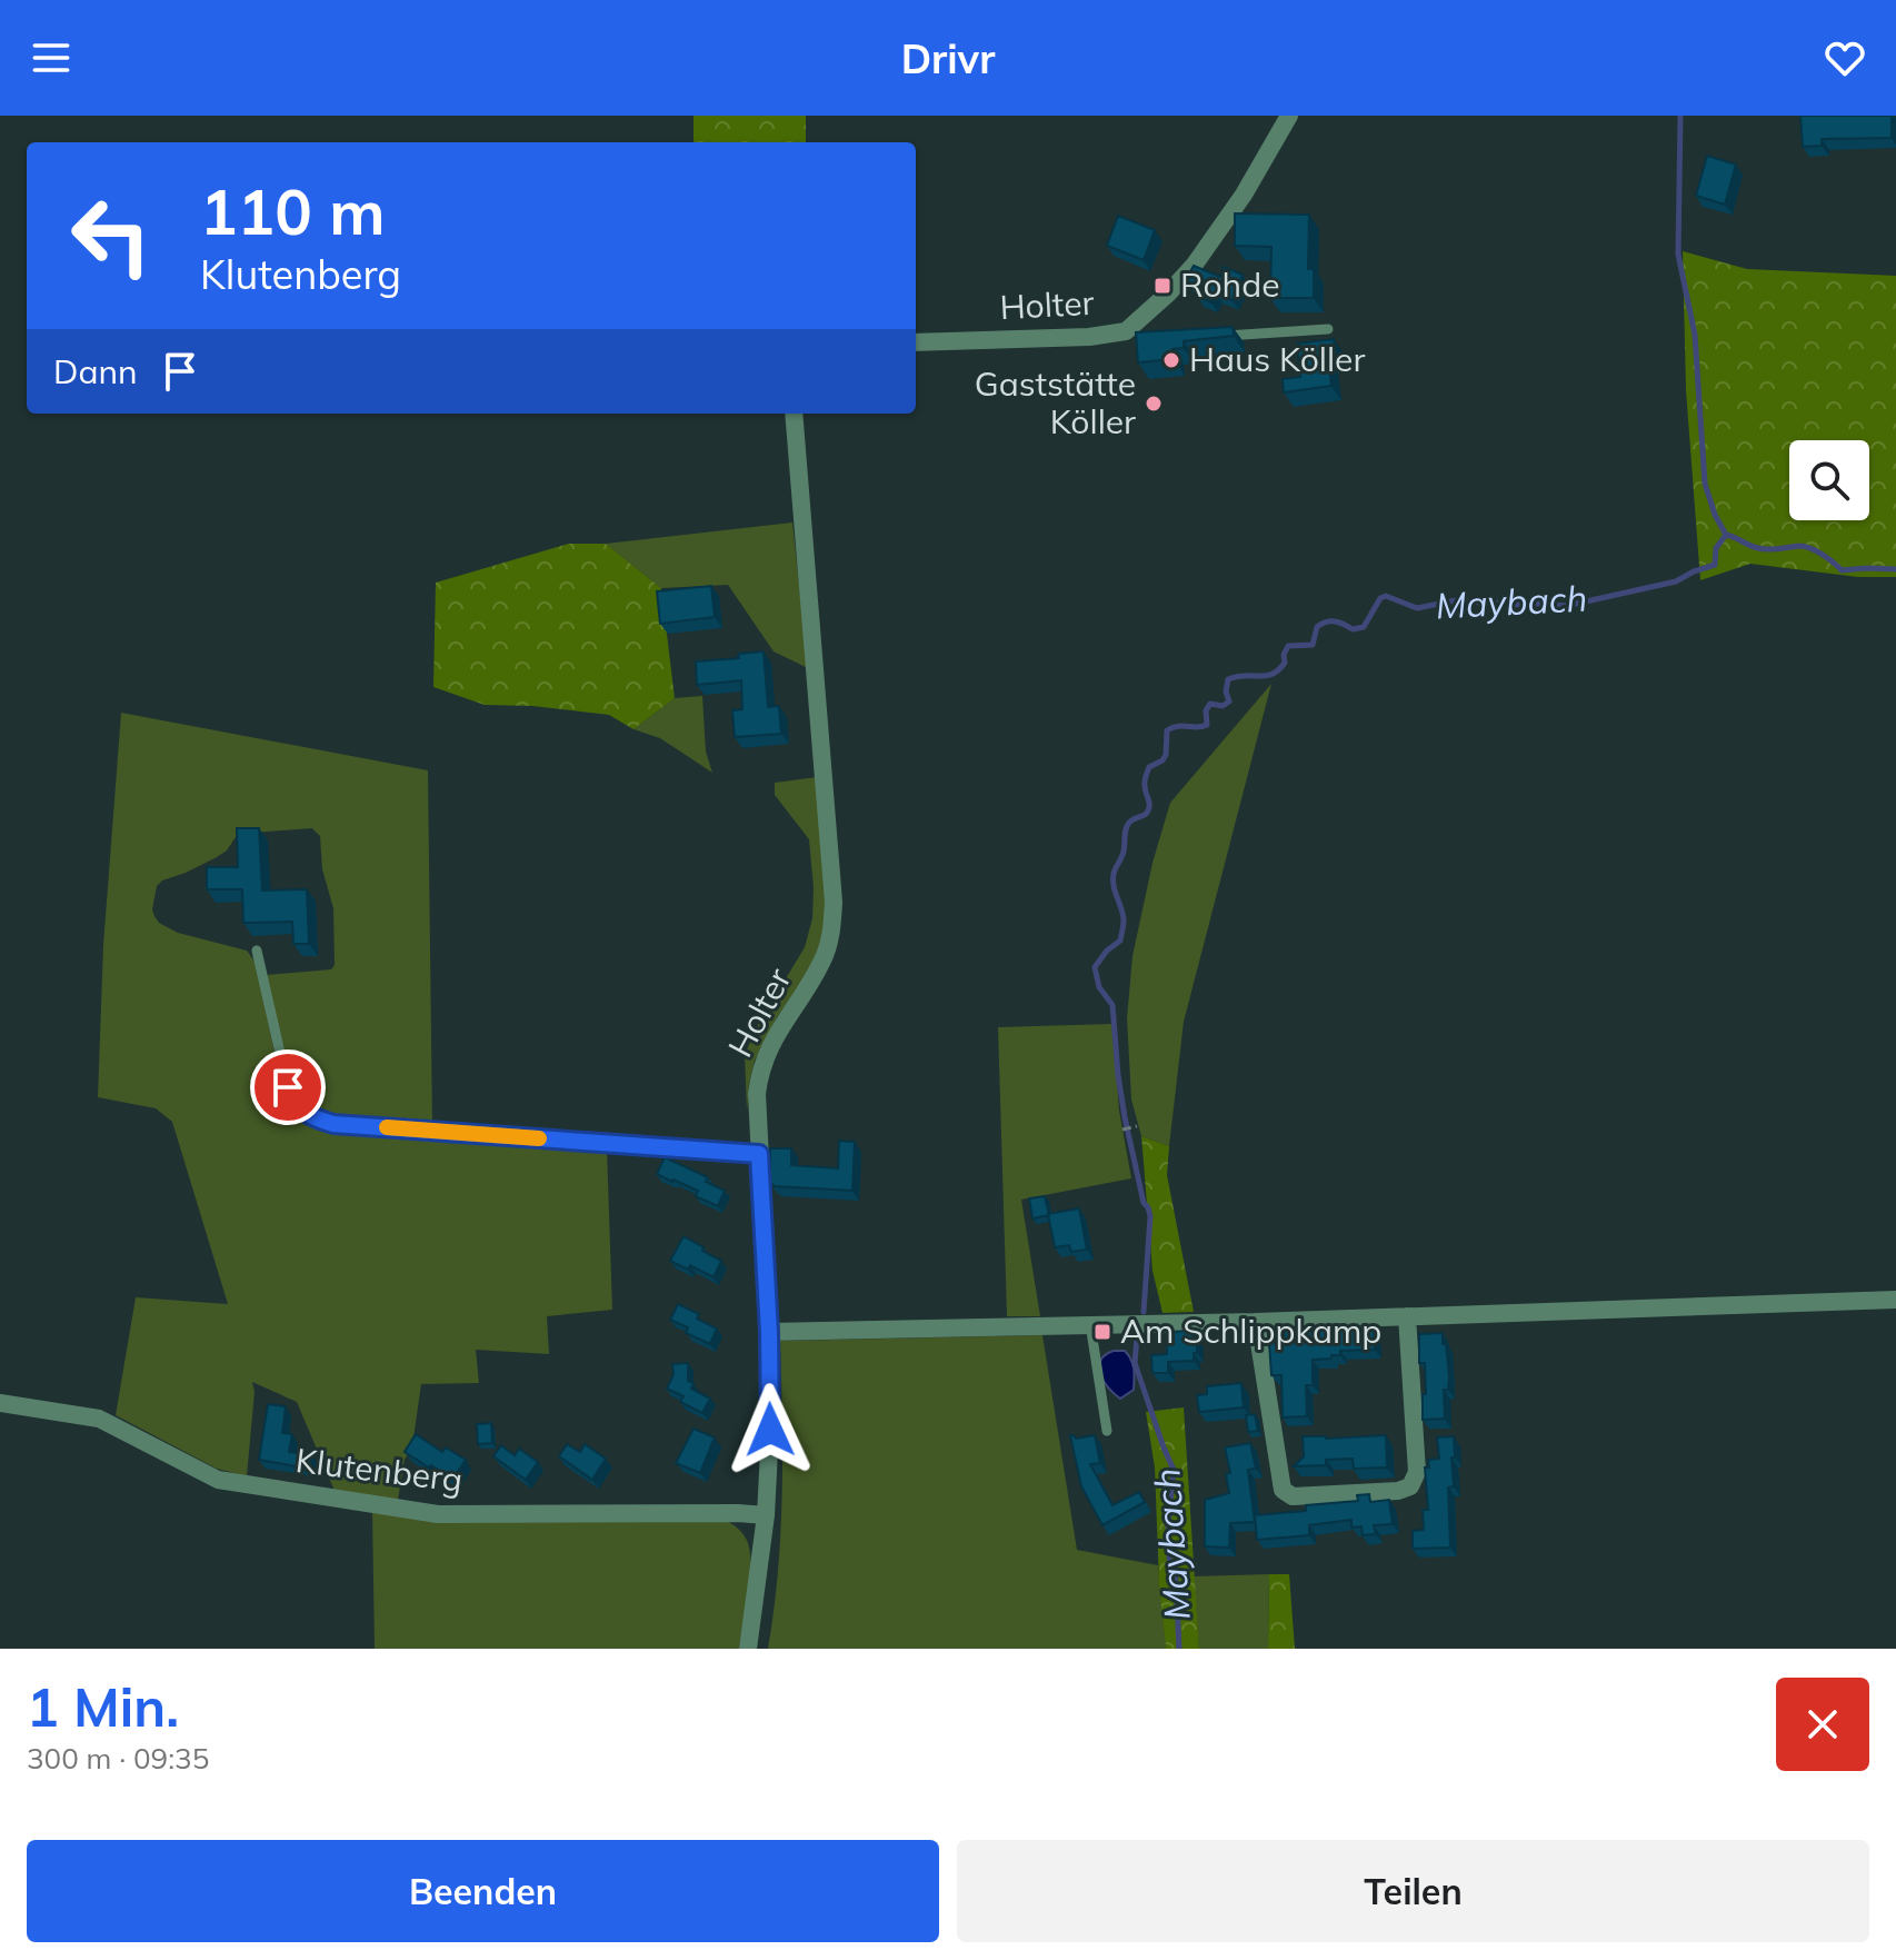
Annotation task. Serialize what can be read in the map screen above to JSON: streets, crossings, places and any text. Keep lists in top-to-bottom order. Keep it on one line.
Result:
{"streets":{"street":["Holter","Klutenberg"]},"crossings":[["Holter","Klutenberg"]],"water":["Maybach"],"places":{"transit":["Rohde","Am Schlippkamp"],"other":["Haus Köller","Gaststätte Köller"]},"page":{"header":"Drivr","turn":["110 m","Klutenberg"],"then":"Dann","heading":["1 Min.","300 m · 09:35"],"buttons":["Beenden","Teilen"]}}
